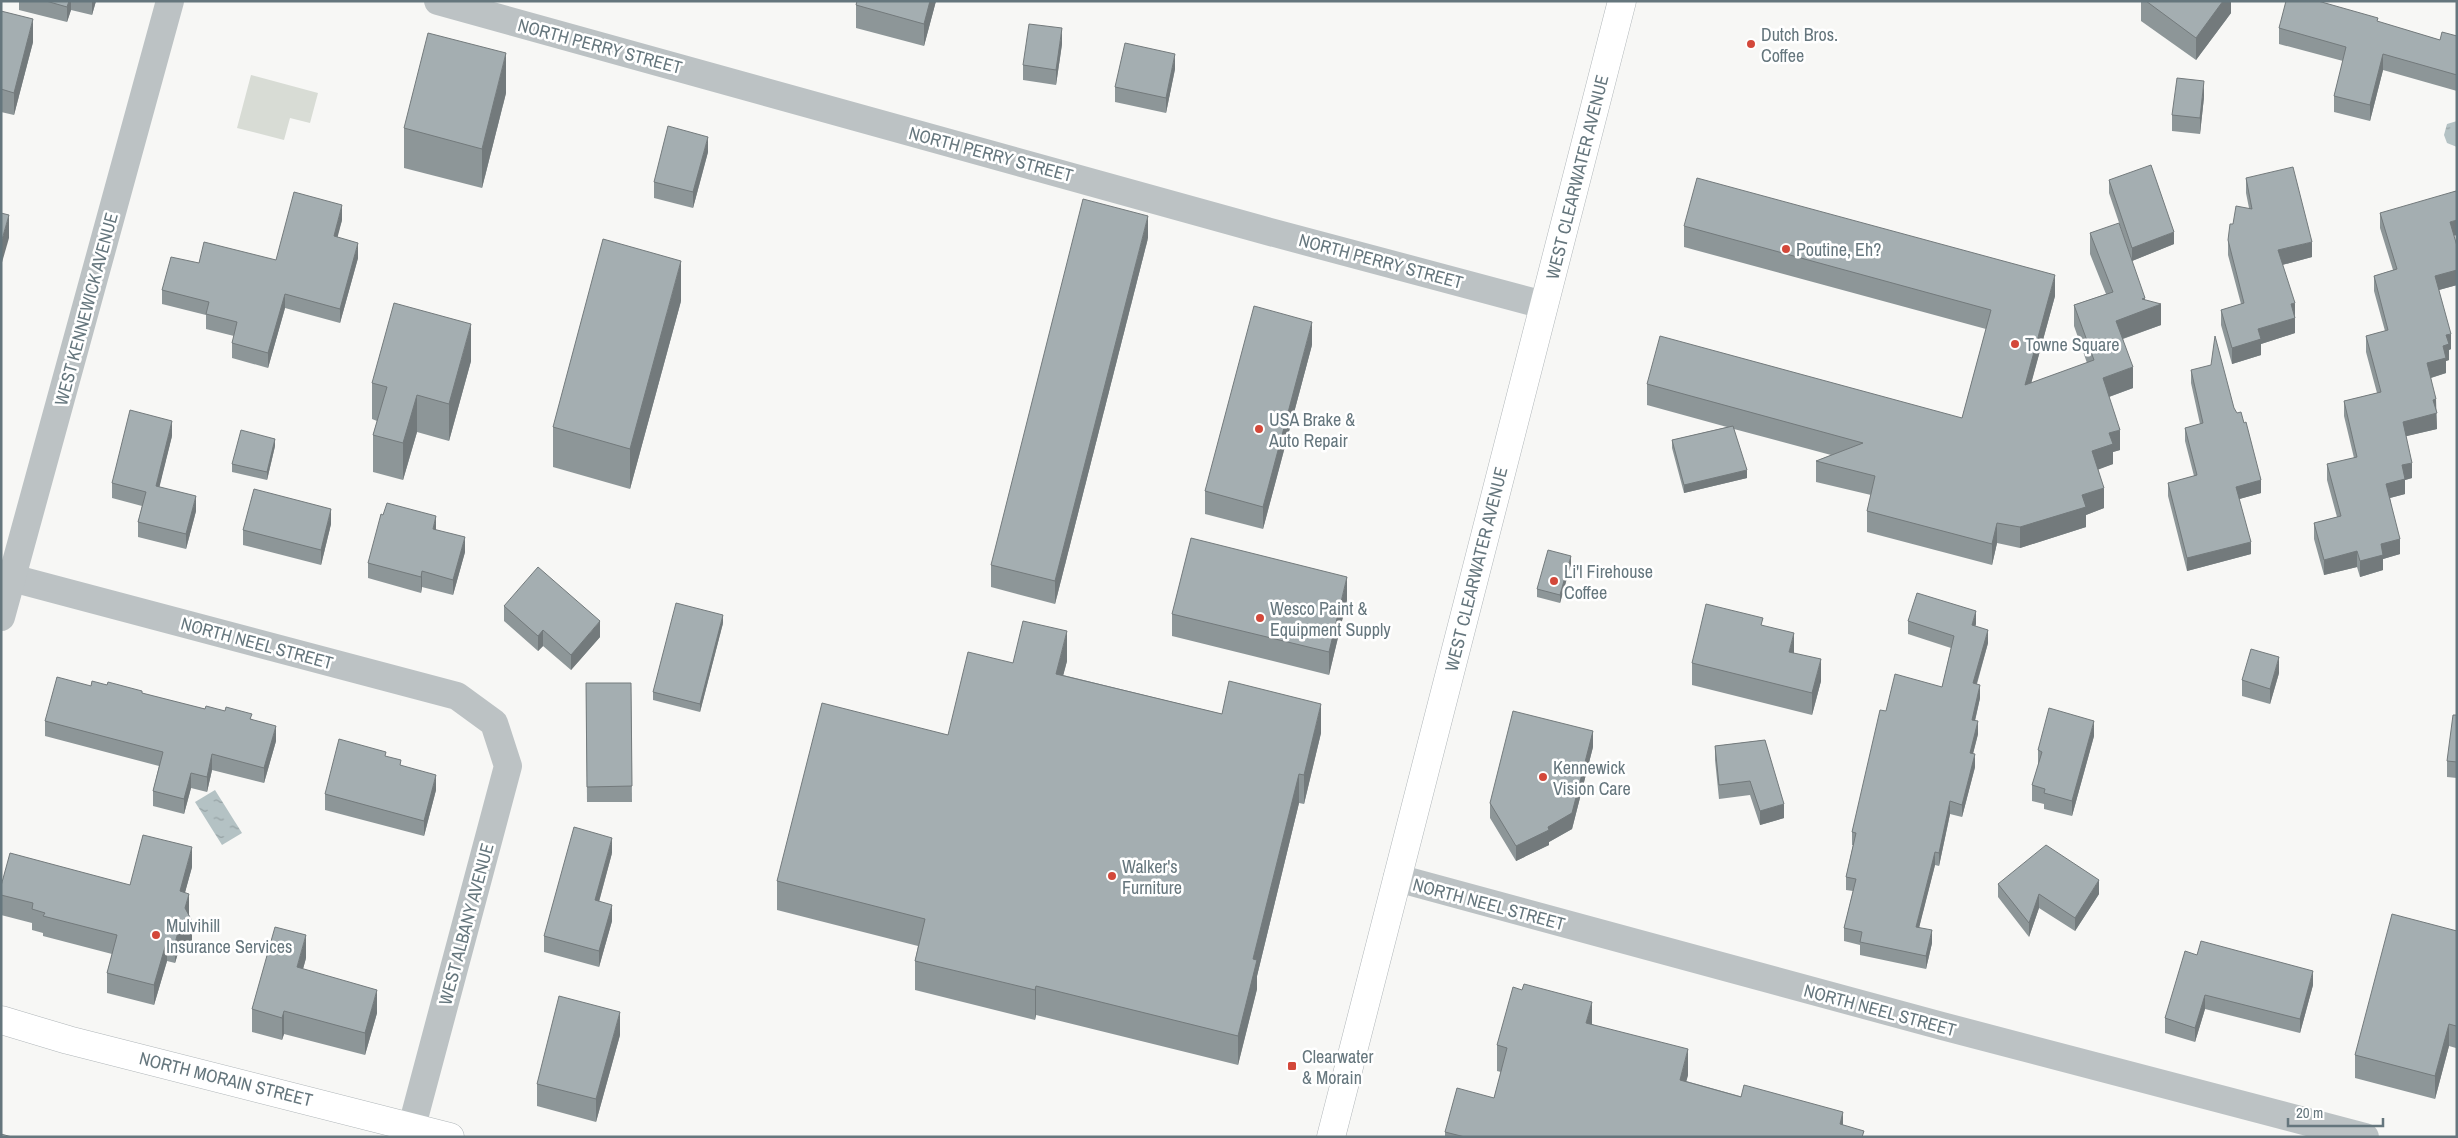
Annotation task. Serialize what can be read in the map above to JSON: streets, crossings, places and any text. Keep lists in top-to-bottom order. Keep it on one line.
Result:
{"streets":{"main road":["WEST CLEARWATER AVENUE","NORTH MORAIN STREET"],"street":["NORTH PERRY STREET","WEST KENNEWICK AVENUE","NORTH NEEL STREET","WEST ALBANY AVENUE"]},"crossings":[["NORTH PERRY STREET","WEST CLEARWATER AVENUE"],["WEST CLEARWATER AVENUE","NORTH NEEL STREET"],["WEST KENNEWICK AVENUE","NORTH NEEL STREET"],["NORTH NEEL STREET","WEST ALBANY AVENUE"],["WEST ALBANY AVENUE","NORTH MORAIN STREET"]],"places":{"other":["Dutch Bros. Coffee","Poutine, Eh?","Towne Square","USA Brake & Auto Repair","Li'l Firehouse Coffee","Wesco Paint & Equipment Supply","Kennewick Vision Care","Walker's Furniture","Mulvihill Insurance Services"],"transit":["Clearwater & Morain"]},"scale_bar":"20 m"}
